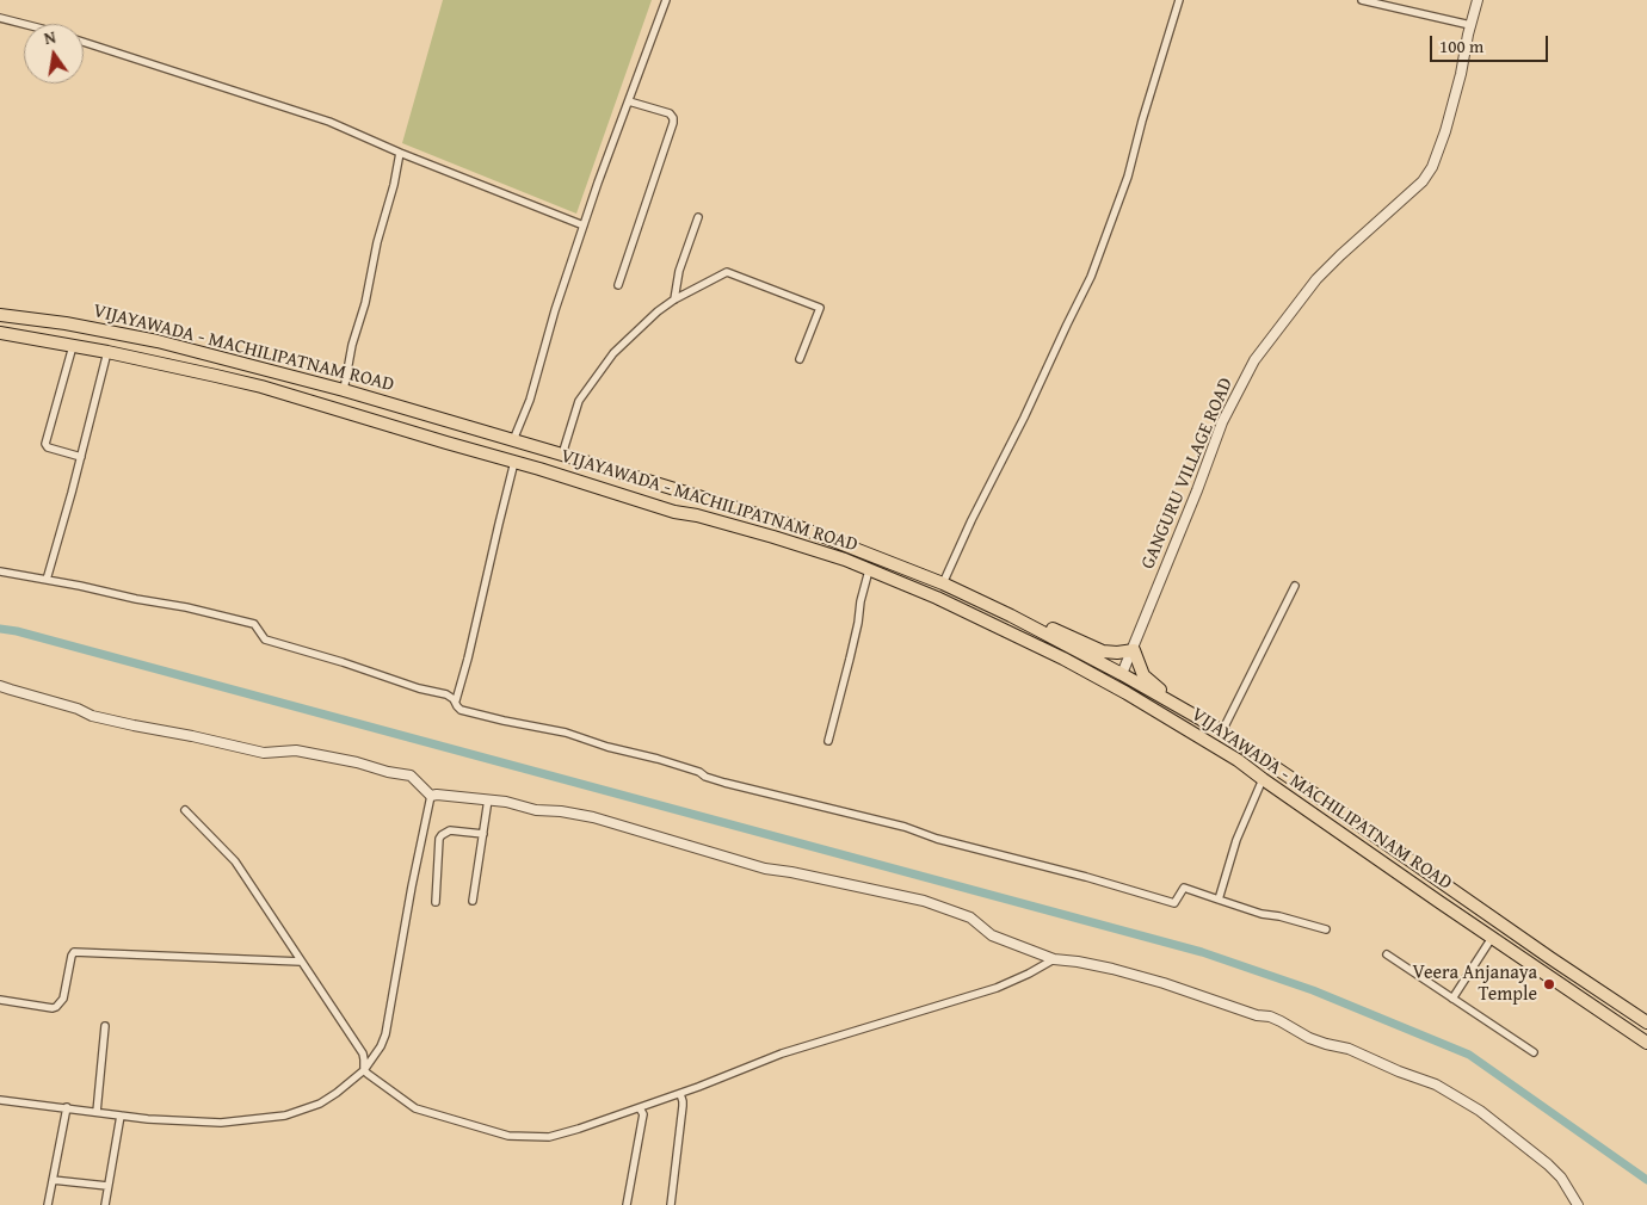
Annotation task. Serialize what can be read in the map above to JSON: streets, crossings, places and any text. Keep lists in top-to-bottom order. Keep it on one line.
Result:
{"streets":{"highway":["VIJAYAWADA - MACHILIPATNAM ROAD"],"street":["GANGURU VILLAGE ROAD"]},"crossings":[["VIJAYAWADA - MACHILIPATNAM ROAD","GANGURU VILLAGE ROAD"]],"places":["Veera Anjanaya Temple"],"scale_bar":"100 m","north":"top"}
